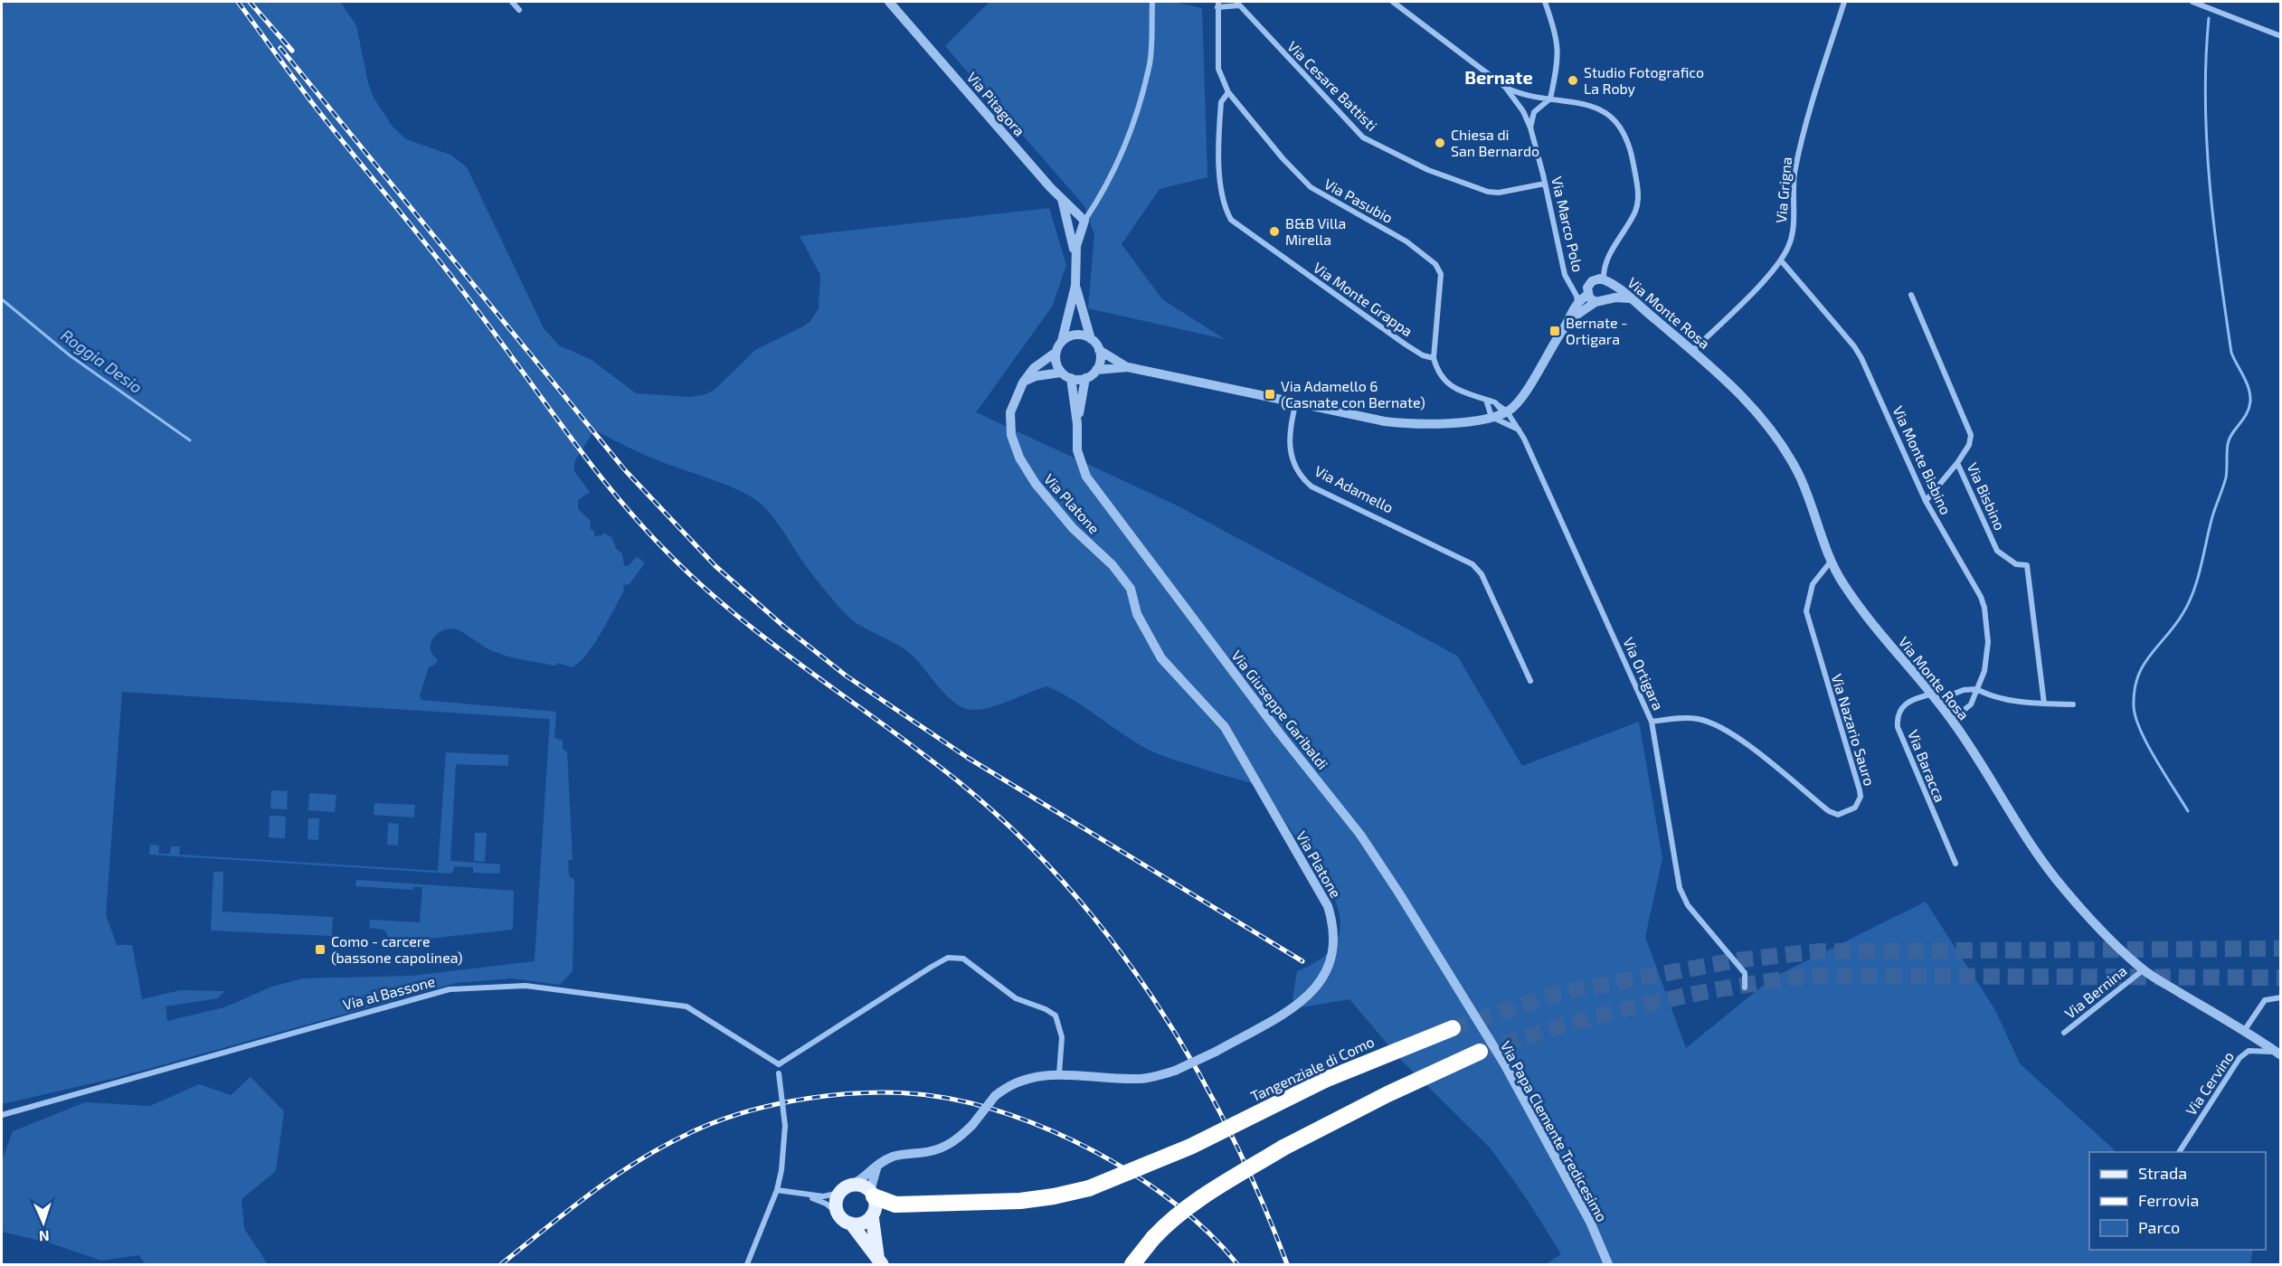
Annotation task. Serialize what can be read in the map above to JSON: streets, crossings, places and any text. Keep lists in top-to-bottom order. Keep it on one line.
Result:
{"streets":{"highway":["Tangenziale di Como"],"street":["Via Cesare Battisti","Via Pitagora","Via Grigna","Via Pasubio","Via Marco Polo","Via Monte Grappa","Via Monte Rosa","Via Monte Bisbino","Via Adamello","Via Bisbino","Via Platone","Via Ortigara","Via Giuseppe Garibaldi","Via Nazario Sauro","Via Baracca","Via Bernina","Via al Bassone","Via Cervino","Via Papa Clemente Tredicesimo"]},"crossings":[["Via Cesare Battisti","Via Pasubio"],["Via Cesare Battisti","Via Marco Polo"],["Via Grigna","Via Monte Rosa"],["Via Grigna","Via Monte Bisbino"],["Via Pasubio","Via Monte Grappa"],["Via Monte Rosa","Via Monte Bisbino"],["Via Monte Rosa","Via Nazario Sauro"],["Via Monte Rosa","Via Baracca"],["Via Monte Rosa","Via Bernina"],["Via Monte Rosa","Via Cervino"],["Via Platone","Via Giuseppe Garibaldi"],["Via Platone","Tangenziale di Como"],["Via Ortigara","Via Nazario Sauro"],["Via Giuseppe Garibaldi","Via Papa Clemente Tredicesimo"]],"districts":["Bernate"],"water":["Roggia Desio"],"places":{"other":["Studio Fotografico La Roby","Chiesa di San Bernardo","B&B Villa Mirella"],"transit":["Bernate - Ortigara","Via Adamello 6 (Casnate con Bernate)","Como - carcere (bassone capolinea)"]},"legend":["Strada","Ferrovia","Parco"],"north":"bottom"}
